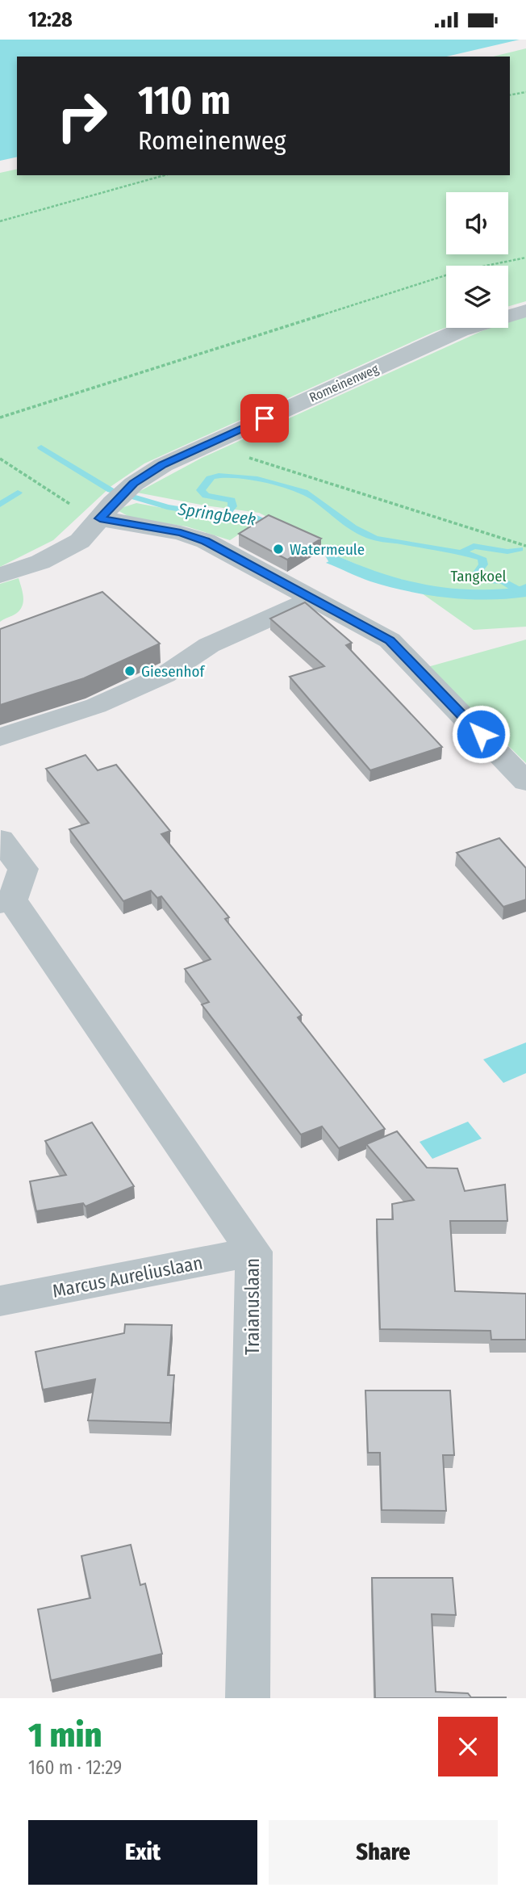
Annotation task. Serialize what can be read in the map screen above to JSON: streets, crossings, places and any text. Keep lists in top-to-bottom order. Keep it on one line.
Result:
{"streets":{"street":["Romeinenweg","Marcus Aureliuslaan","Traianuslaan"]},"crossings":[["Marcus Aureliuslaan","Traianuslaan"]],"water":["Springbeek"],"parks":["Tangkoel"],"places":["Watermeule","Giesenhof"],"page":{"status":"12:28","turn":["110 m","Romeinenweg"],"heading":["1 min","160 m · 12:29"],"buttons":["Exit","Share"]}}
